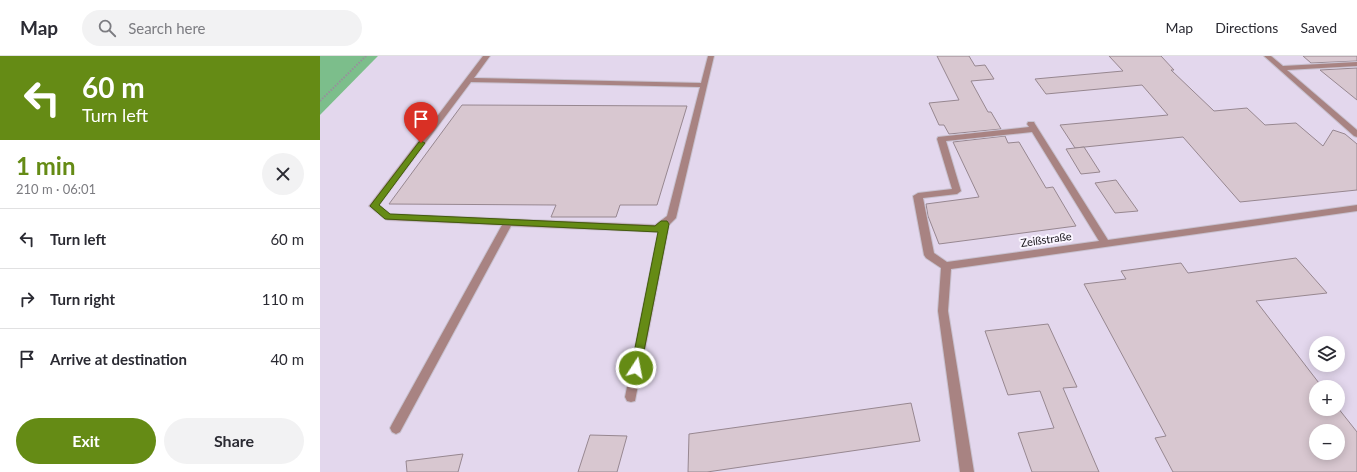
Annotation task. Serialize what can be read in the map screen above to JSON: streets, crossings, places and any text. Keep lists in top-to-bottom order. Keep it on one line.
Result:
{"streets":{"street":["Zeißstraße"]},"page":{"header":"Map","search":"Search here","nav":["Map","Directions","Saved"],"turn":["60 m","Turn left"],"heading":["1 min","210 m · 06:01"],"list":[{"name":"Turn left","value":"60 m"},{"name":"Turn right","value":"110 m"},{"name":"Arrive at destination","value":"40 m"}],"map_buttons":["+","−"],"buttons":["Exit","Share"]}}
